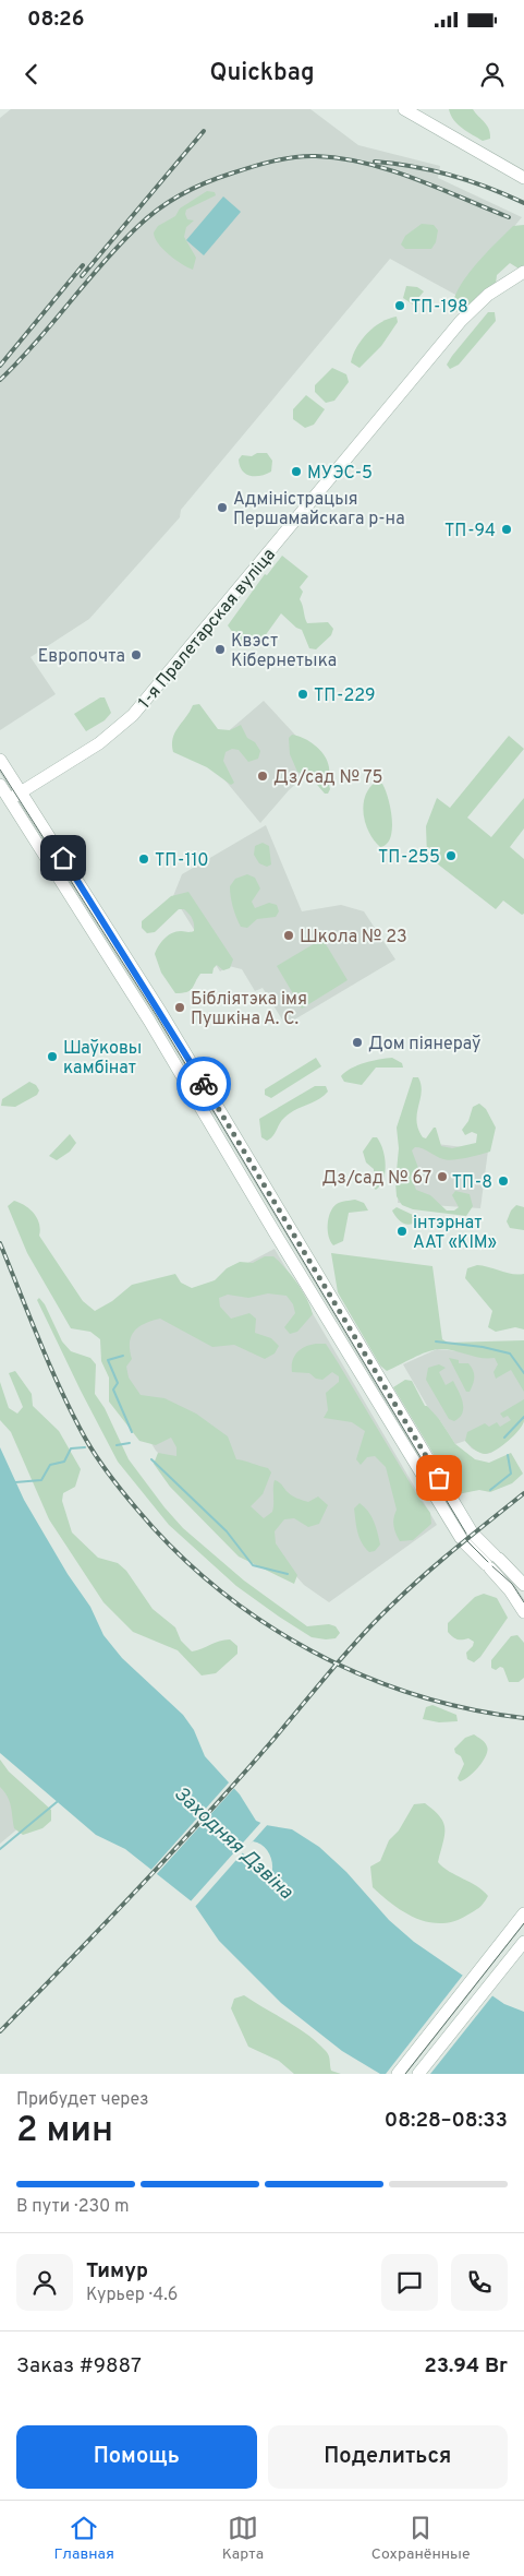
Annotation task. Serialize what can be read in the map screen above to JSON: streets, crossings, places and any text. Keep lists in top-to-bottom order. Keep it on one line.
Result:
{"streets":{"main road":["1-я Пралетарская вуліца"]},"water":["Заходняя Дзвіна"],"places":["ТП-198","МУЭС-5","Адміністрацыя Першамайскага р-на","ТП-94","Квэст Кібернетыка","Европочта","ТП-229","Дз/сад № 75","ТП-255","ТП-110","Школа № 23","Бібліятэка імя Пушкіна А. С.","Дом піянераў","Шаўковы камбінат","Дз/сад № 67","ТП-8","інтэрнат ААТ «КІМ»"],"page":{"status":"08:26","header":"Quickbag","heading":["2 мин","Прибудет через","08:28–08:33"],"panel":["Тимур","Курьер · 4.6","Заказ #9887","23.94 Br"],"bar":"В пути · 230 m","buttons":["Помощь","Поделиться"],"tabs":["Главная","Карта","Сохранённые"]}}
